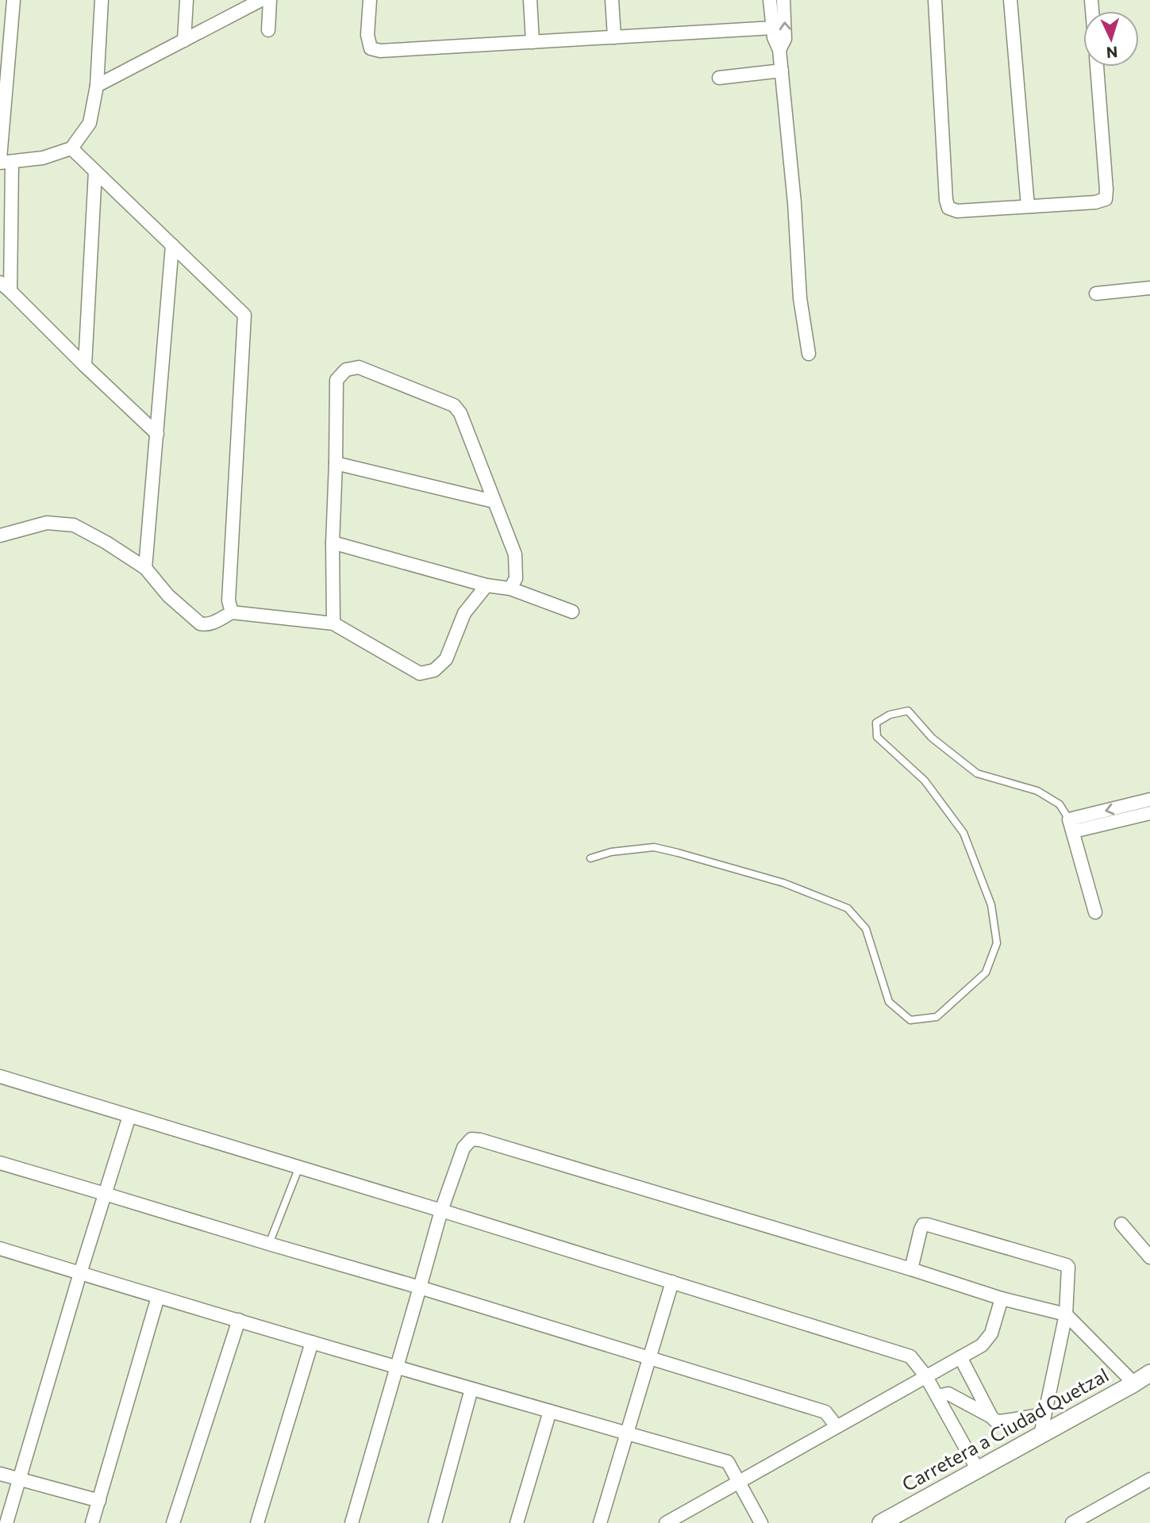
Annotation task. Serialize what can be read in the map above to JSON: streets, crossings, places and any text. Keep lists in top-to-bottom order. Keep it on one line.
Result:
{"streets":{"main road":["Carretera a Ciudad Quetzal"]},"north":"bottom"}
